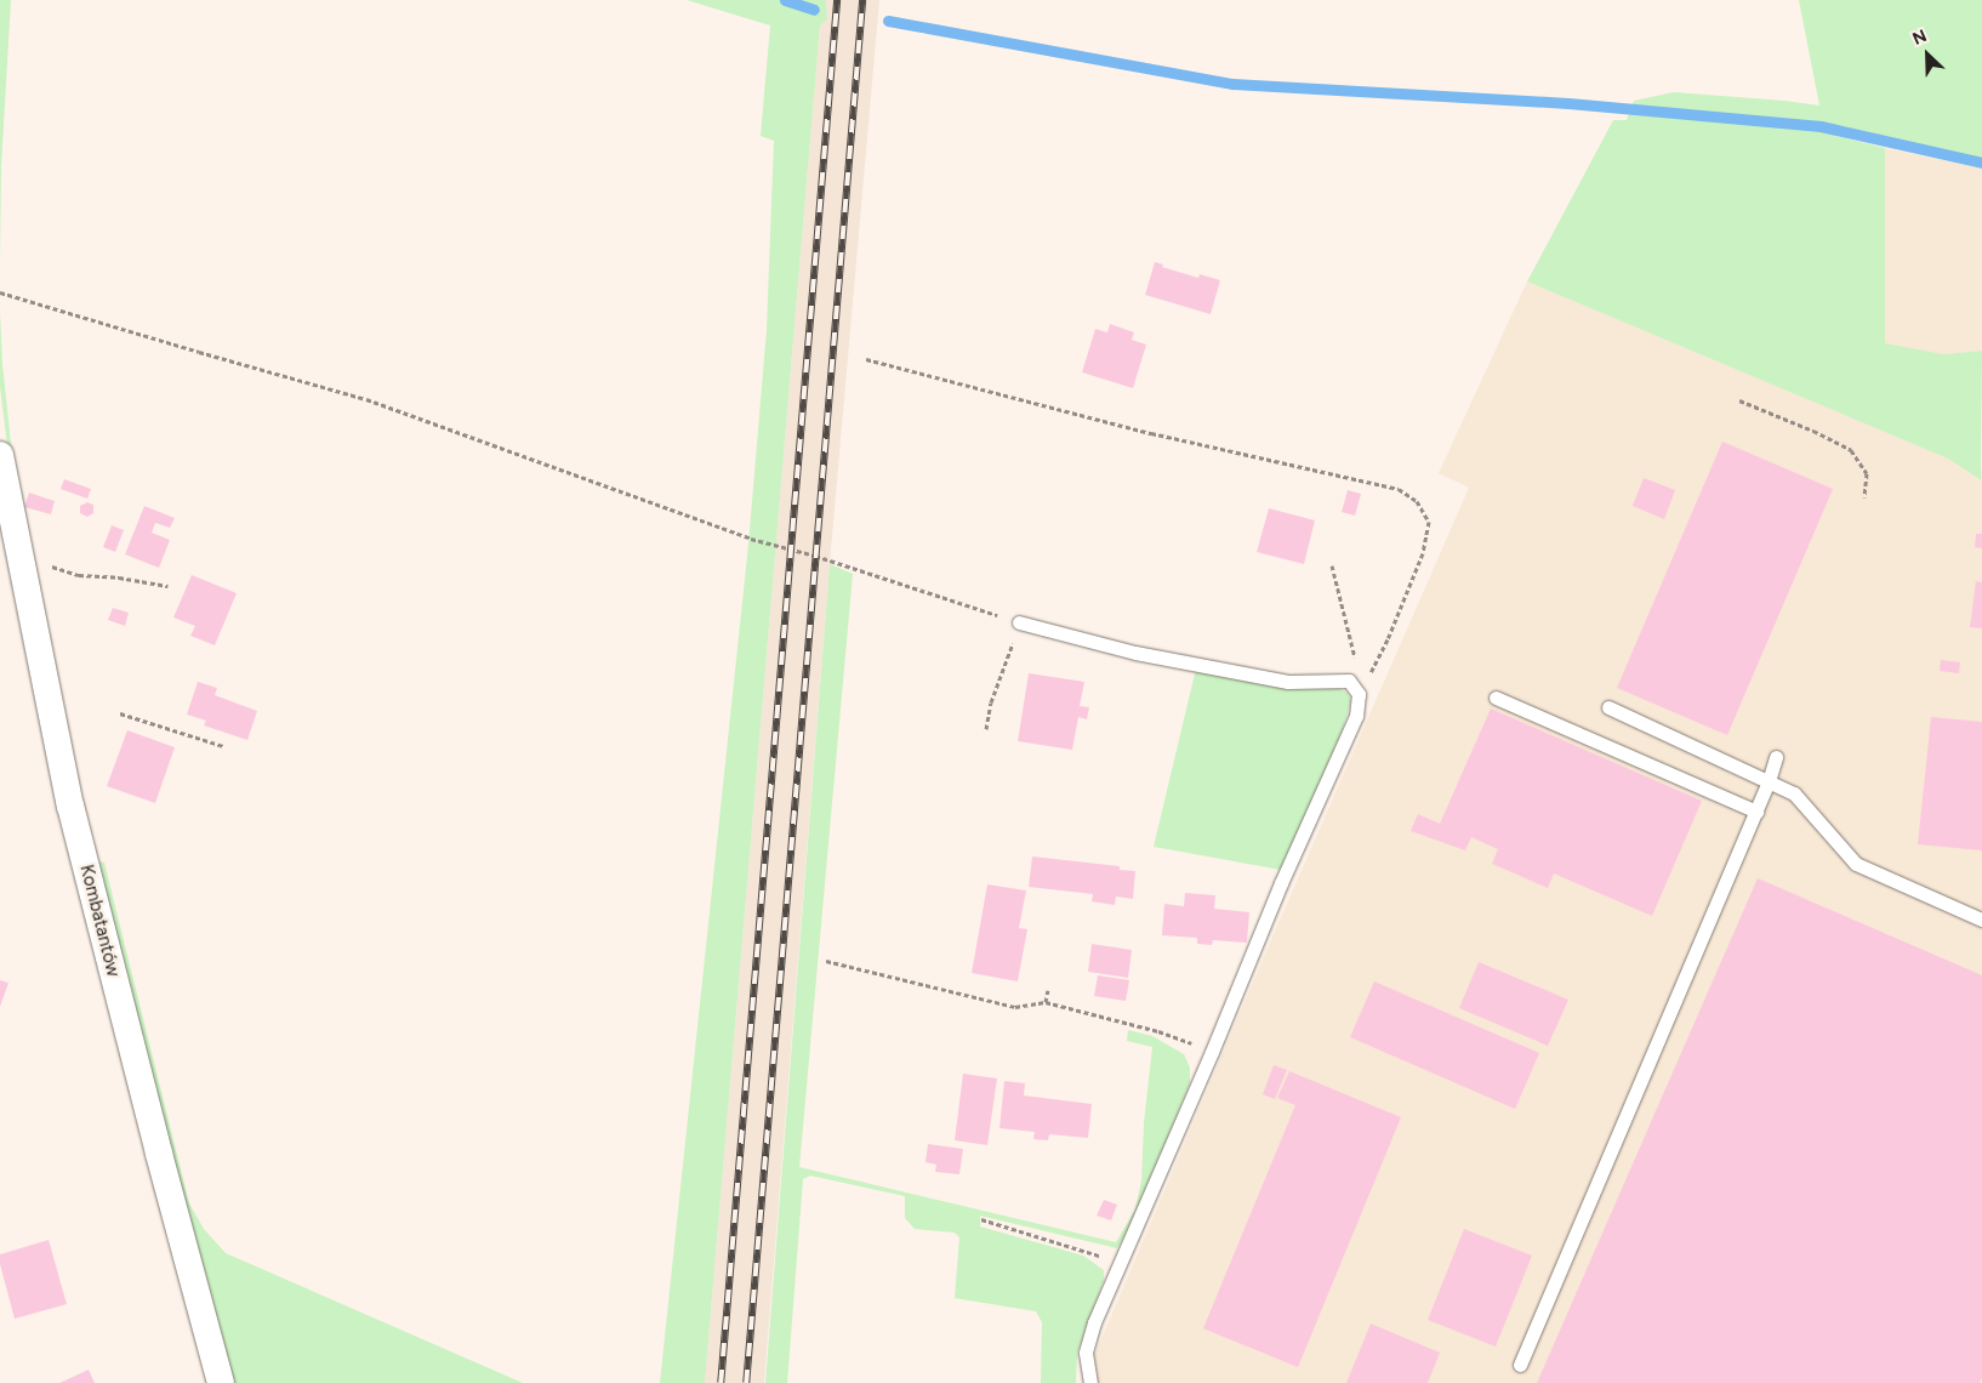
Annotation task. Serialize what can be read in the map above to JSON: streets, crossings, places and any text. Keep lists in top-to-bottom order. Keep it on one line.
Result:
{"streets":{"street":["Kombatantów"]},"north":"top left"}
